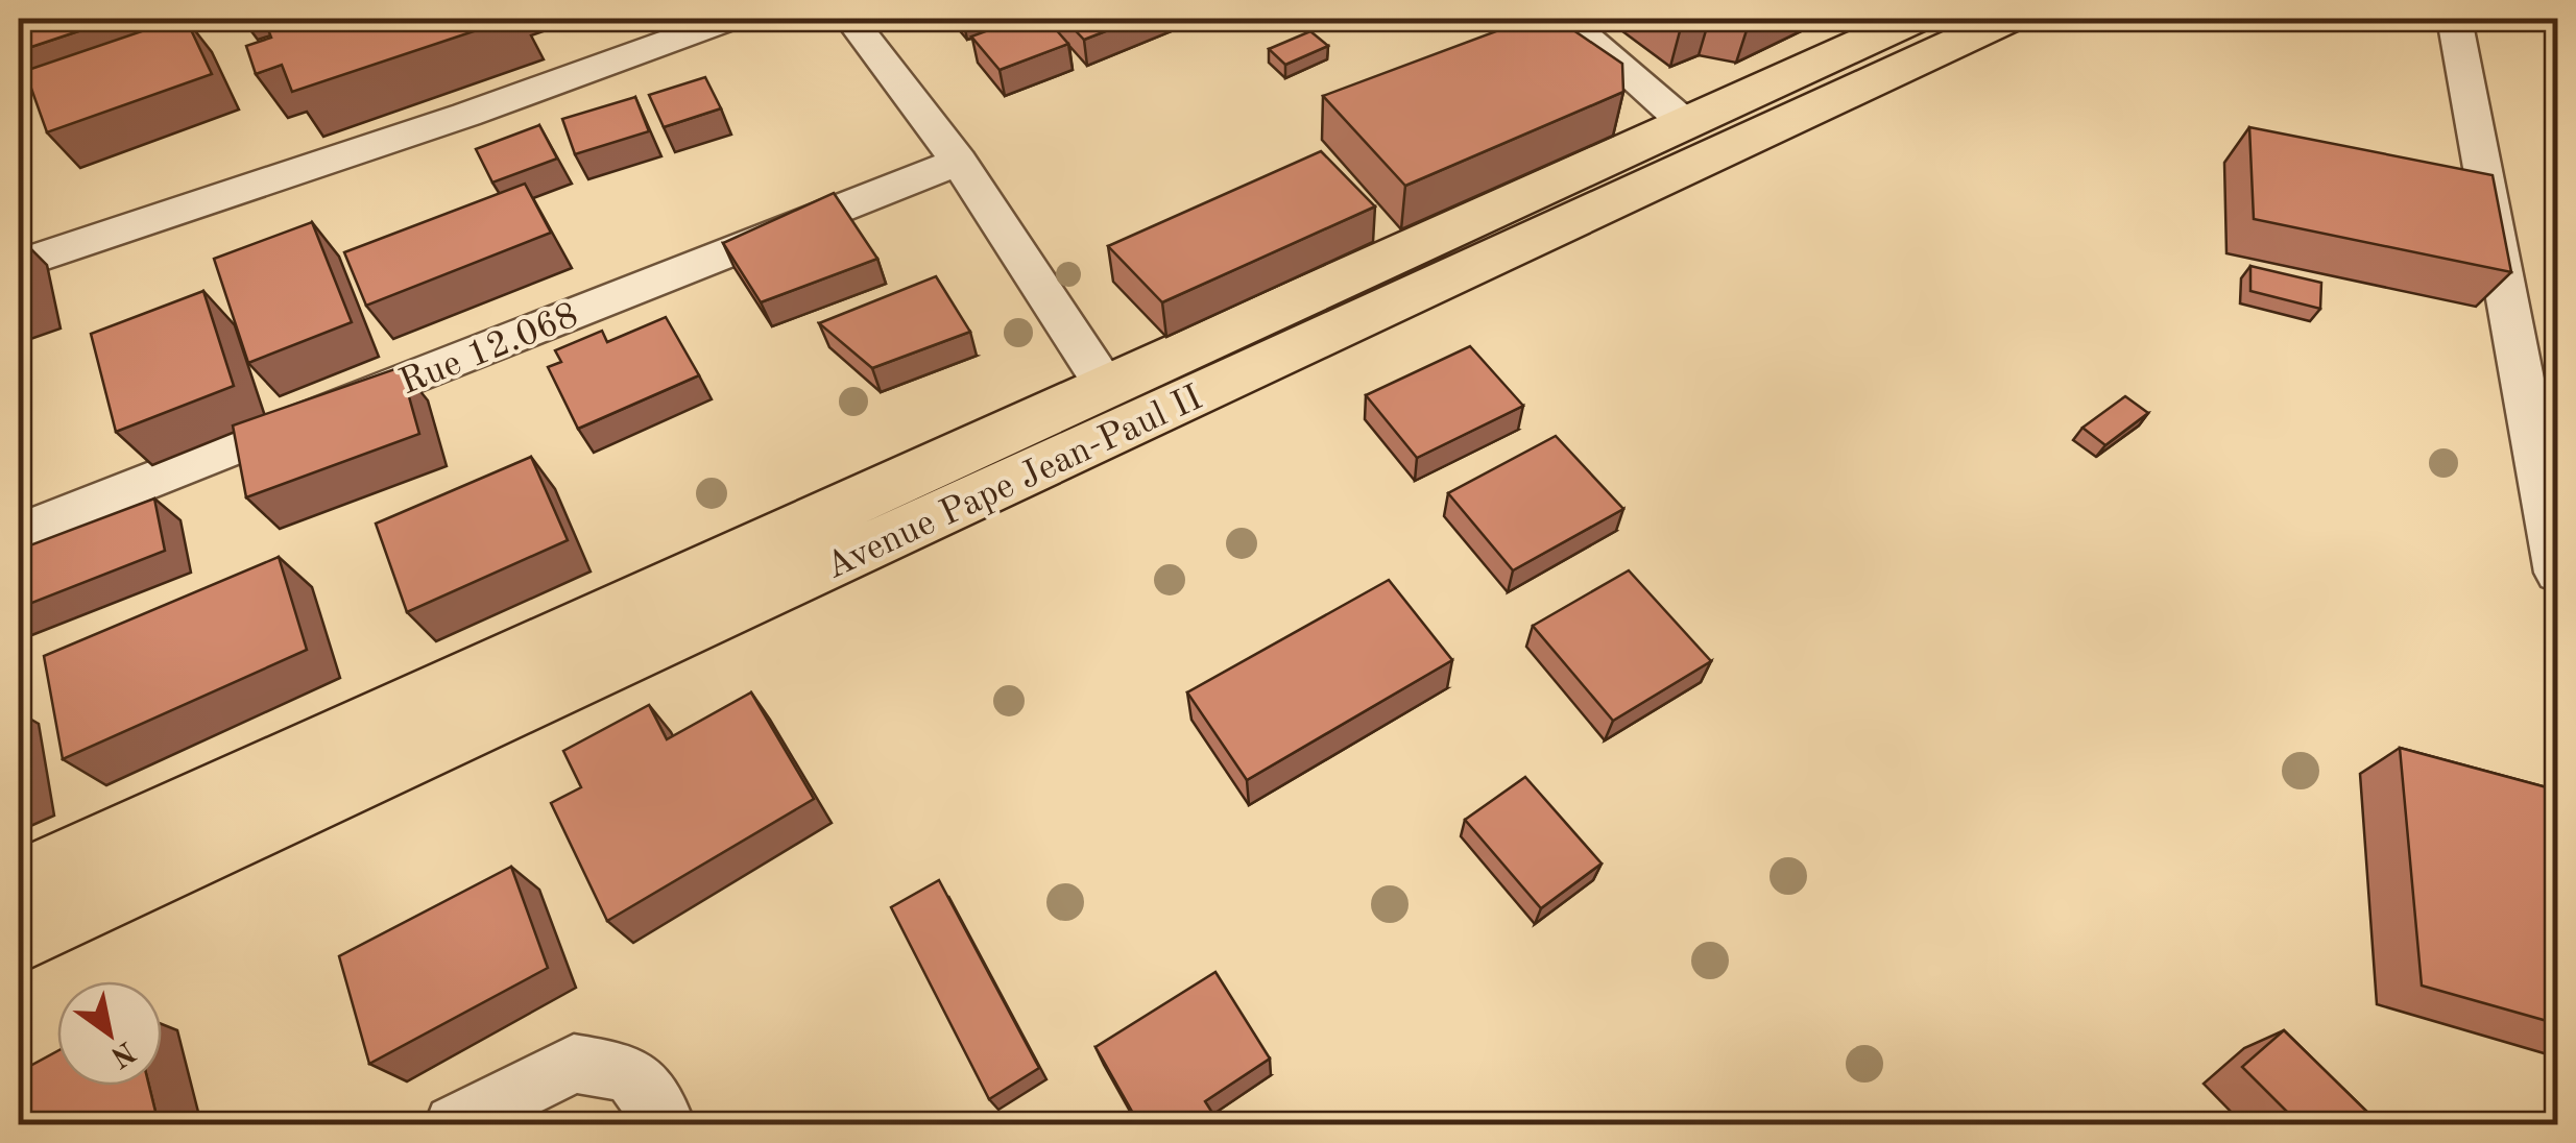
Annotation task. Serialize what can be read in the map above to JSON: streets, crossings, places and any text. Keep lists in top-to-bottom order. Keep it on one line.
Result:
{"streets":{"main road":["Avenue Pape Jean-Paul II"],"street":["Rue 12.068"]},"north":"bottom right"}
